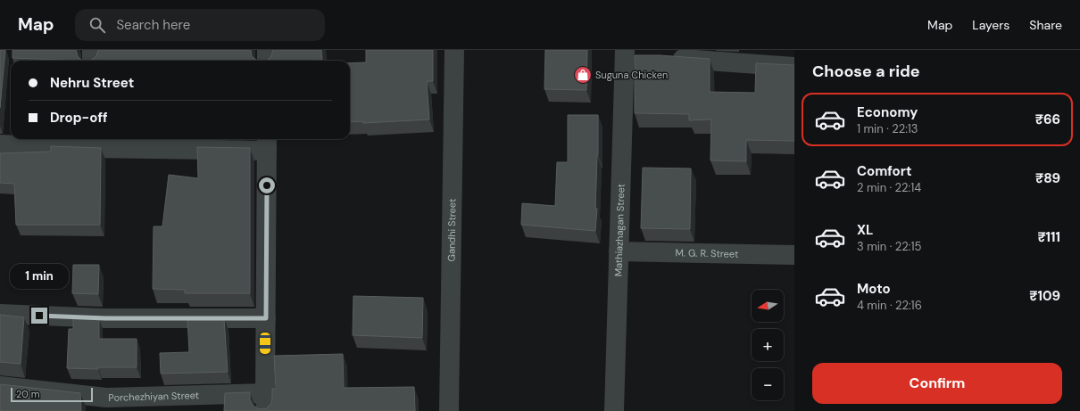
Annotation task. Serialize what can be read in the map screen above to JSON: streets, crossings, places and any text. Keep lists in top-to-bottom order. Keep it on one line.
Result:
{"streets":{"street":["Gandhi Street","Mathiazhagan Street","M. G. R. Street","Porchezhiyan Street"]},"crossings":[["Mathiazhagan Street","M. G. R. Street"]],"places":{"shop":["Suguna Chicken"]},"scale_bar":"20 m","north":"left","page":{"header":"Map","search":"Search here","nav":["Map","Layers","Share"],"heading":"Choose a ride","banner":["Nehru Street","Drop-off"],"list":[{"name":"Economy","note":"1 min · 22:13","value":"₹66"},{"name":"Comfort","note":"2 min · 22:14","value":"₹89"},{"name":"XL","note":"3 min · 22:15","value":"₹111"},{"name":"Moto","note":"4 min · 22:16","value":"₹109"}],"bubble":"1 min","map_buttons":["+","−"],"buttons":"Confirm","scale":"20 m"}}
